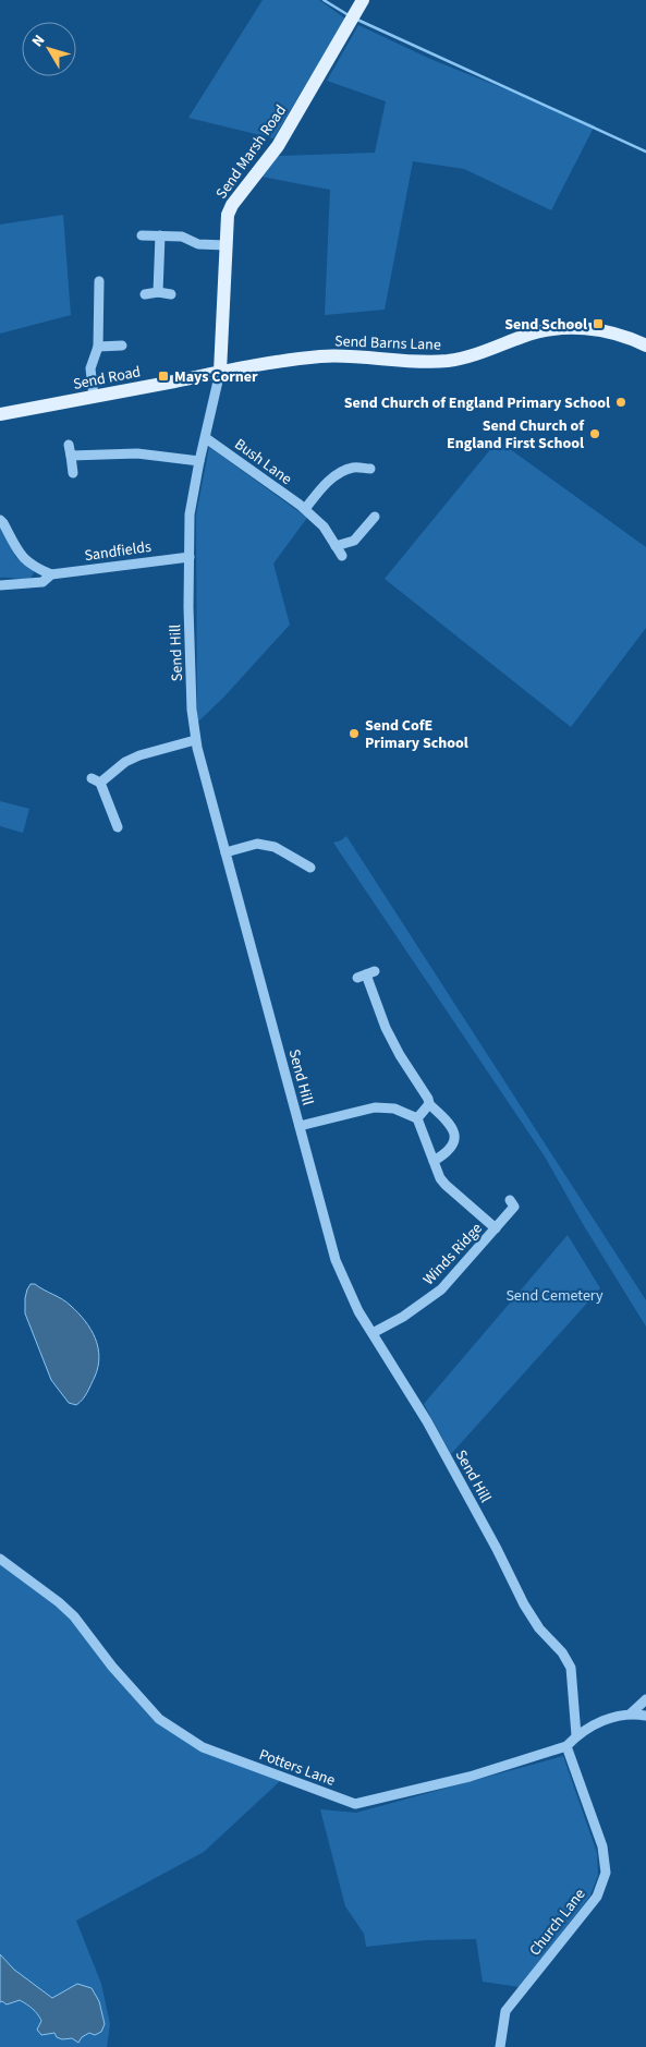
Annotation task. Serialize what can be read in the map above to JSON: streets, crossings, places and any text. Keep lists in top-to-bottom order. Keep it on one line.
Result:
{"streets":{"main road":["Send Marsh Road","Send Barns Lane","Send Road"],"street":["Bush Lane","Sandfields","Send Hill","Winds Ridge","Potters Lane","Church Lane"]},"crossings":[["Send Marsh Road","Send Barns Lane"],["Send Marsh Road","Send Road"],["Send Marsh Road","Send Hill"],["Send Barns Lane","Send Road"],["Send Barns Lane","Send Hill"],["Send Road","Send Hill"],["Bush Lane","Send Hill"],["Sandfields","Send Hill"],["Send Hill","Winds Ridge"],["Potters Lane","Church Lane"]],"parks":["Send Cemetery"],"places":{"transit":["Send School","Mays Corner"],"other":["Send Church of England Primary School","Send Church of England First School","Send CofE Primary School"]},"north":"top left"}
